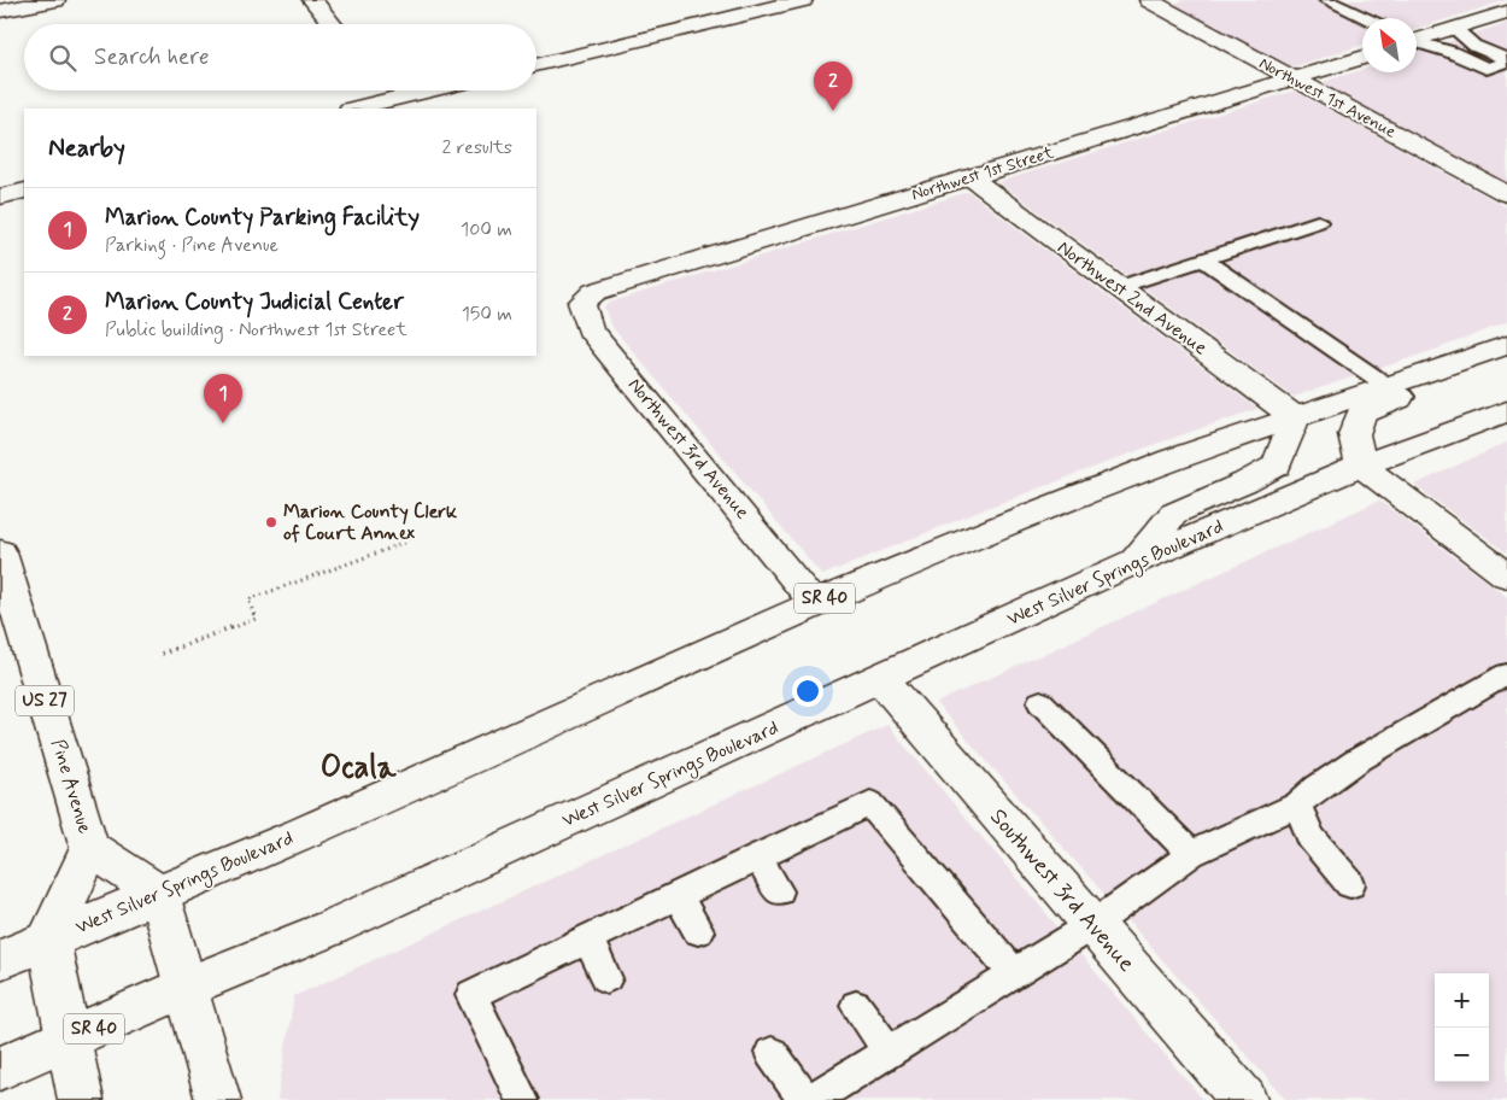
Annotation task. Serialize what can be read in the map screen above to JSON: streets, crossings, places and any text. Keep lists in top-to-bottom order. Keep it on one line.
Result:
{"streets":{"main road":["Northwest 1st Avenue","Northwest 1st Street","Northwest 2nd Avenue","Northwest 3rd Avenue","West Silver Springs Boulevard","SR 40","US 27","Pine Avenue","Southwest 3rd Avenue"]},"crossings":[["Northwest 1st Avenue","Northwest 1st Street"],["Northwest 1st Street","Northwest 2nd Avenue"],["Northwest 1st Street","Northwest 3rd Avenue"],["Northwest 2nd Avenue","West Silver Springs Boulevard"],["Northwest 3rd Avenue","West Silver Springs Boulevard"],["West Silver Springs Boulevard","Pine Avenue"],["West Silver Springs Boulevard","Southwest 3rd Avenue"]],"districts":["Ocala"],"places":["Marion County Clerk of Court Annex"],"north":"top left","page":{"search":"Search here","pins":["2","1"],"heading":["Nearby","2 results"],"list":[{"mark":"1","name":"Marion County Parking Facility","note":"Parking · Pine Avenue","value":"100 m"},{"mark":"2","name":"Marion County Judicial Center","note":"Public building · Northwest 1st Street","value":"150 m"}],"map_buttons":["+","−"]}}
